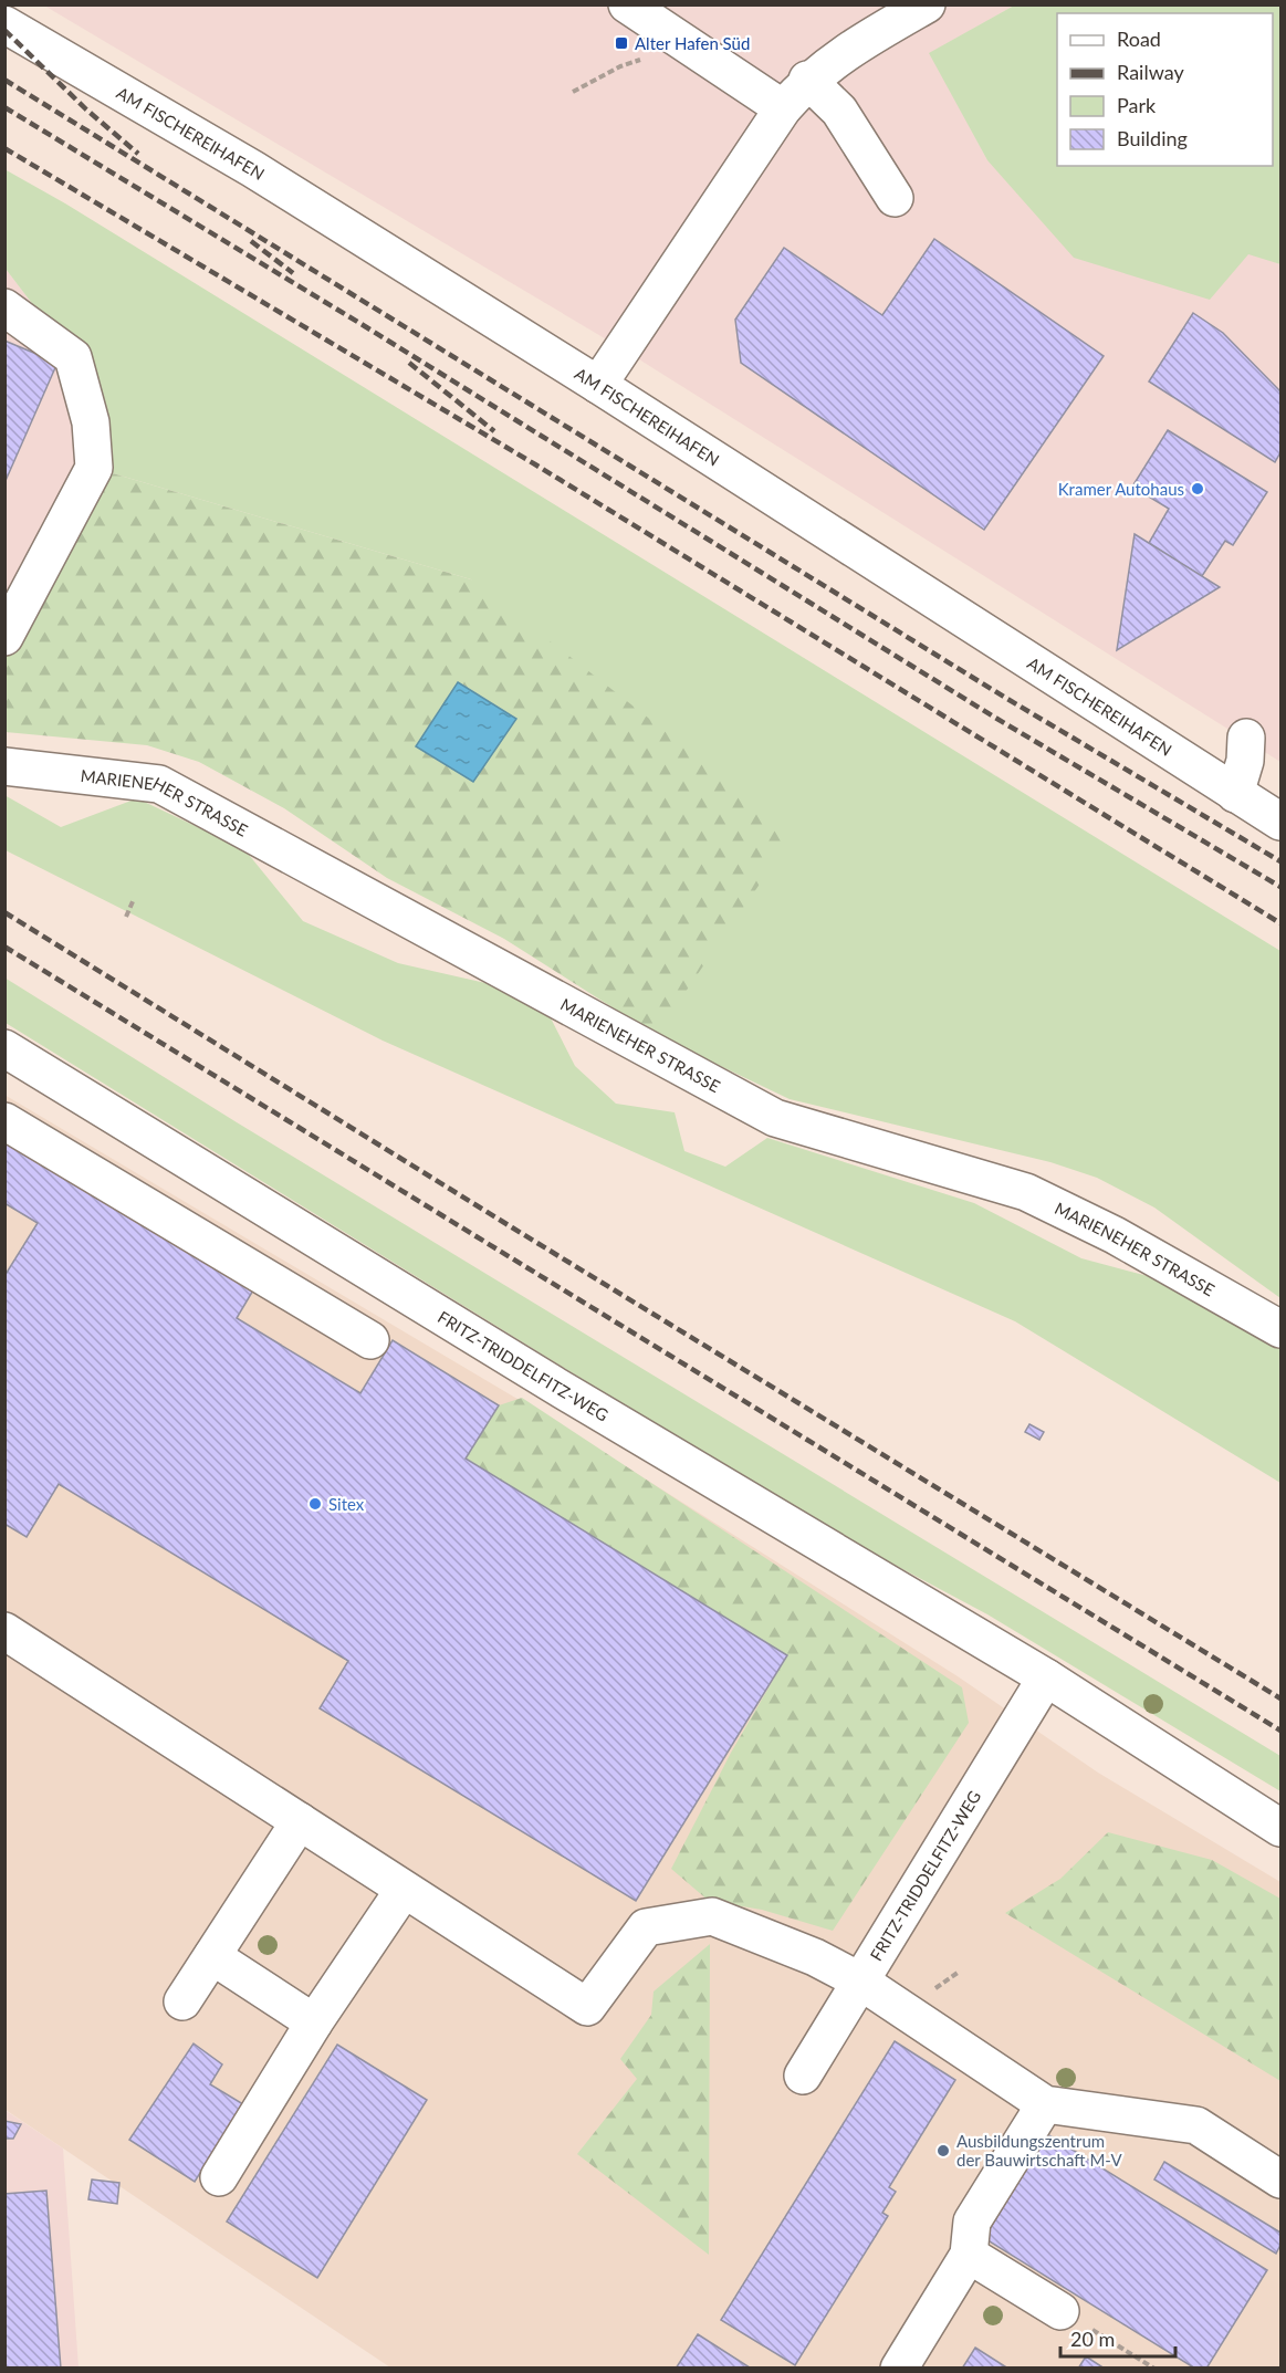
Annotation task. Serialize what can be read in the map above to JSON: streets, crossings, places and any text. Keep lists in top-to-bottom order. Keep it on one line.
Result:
{"streets":{"street":["AM FISCHEREIHAFEN","MARIENEHER STRASSE","FRITZ-TRIDDELFITZ-WEG"]},"places":{"transit":["Alter Hafen Süd"],"other":["Kramer Autohaus","Sitex","Ausbildungszentrum der Bauwirtschaft M-V"]},"legend":["Road","Railway","Park","Building"],"scale_bar":"20 m"}
